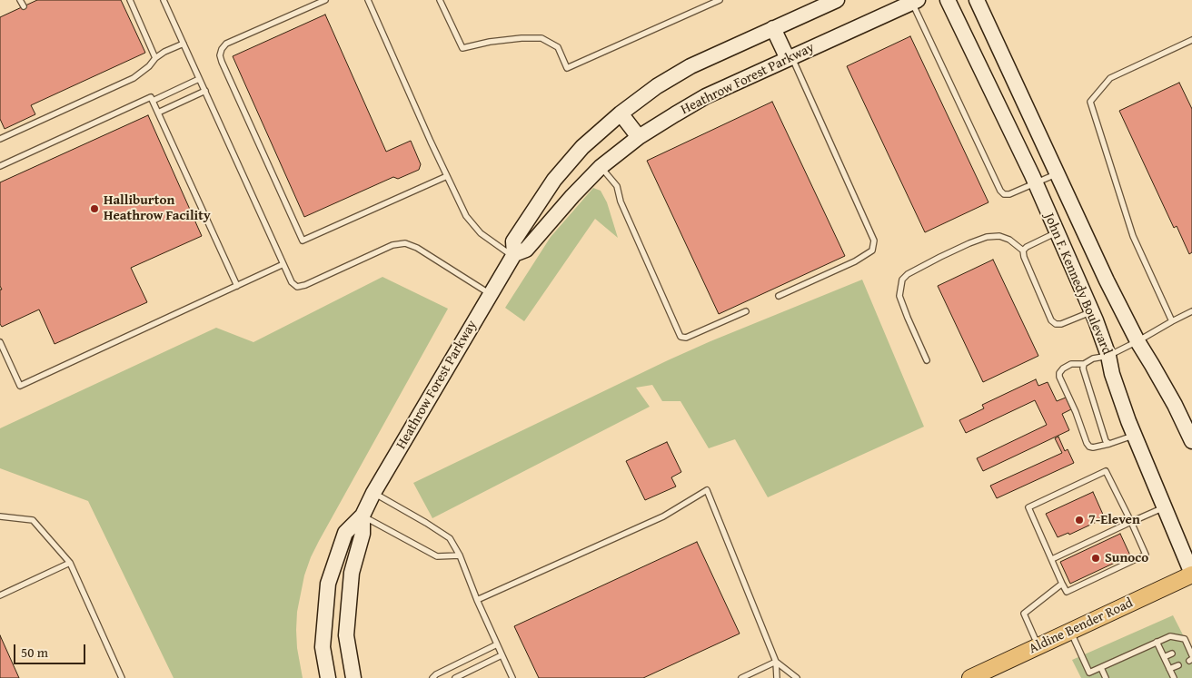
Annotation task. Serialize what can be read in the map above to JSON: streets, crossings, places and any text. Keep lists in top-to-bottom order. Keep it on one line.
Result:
{"streets":{"main road":["Aldine Bender Road"],"street":["Heathrow Forest Parkway","John F. Kennedy Boulevard"]},"crossings":[["John F. Kennedy Boulevard","Aldine Bender Road"]],"places":["Halliburton Heathrow Facility","7-Eleven","Sunoco"],"scale_bar":"50 m"}
